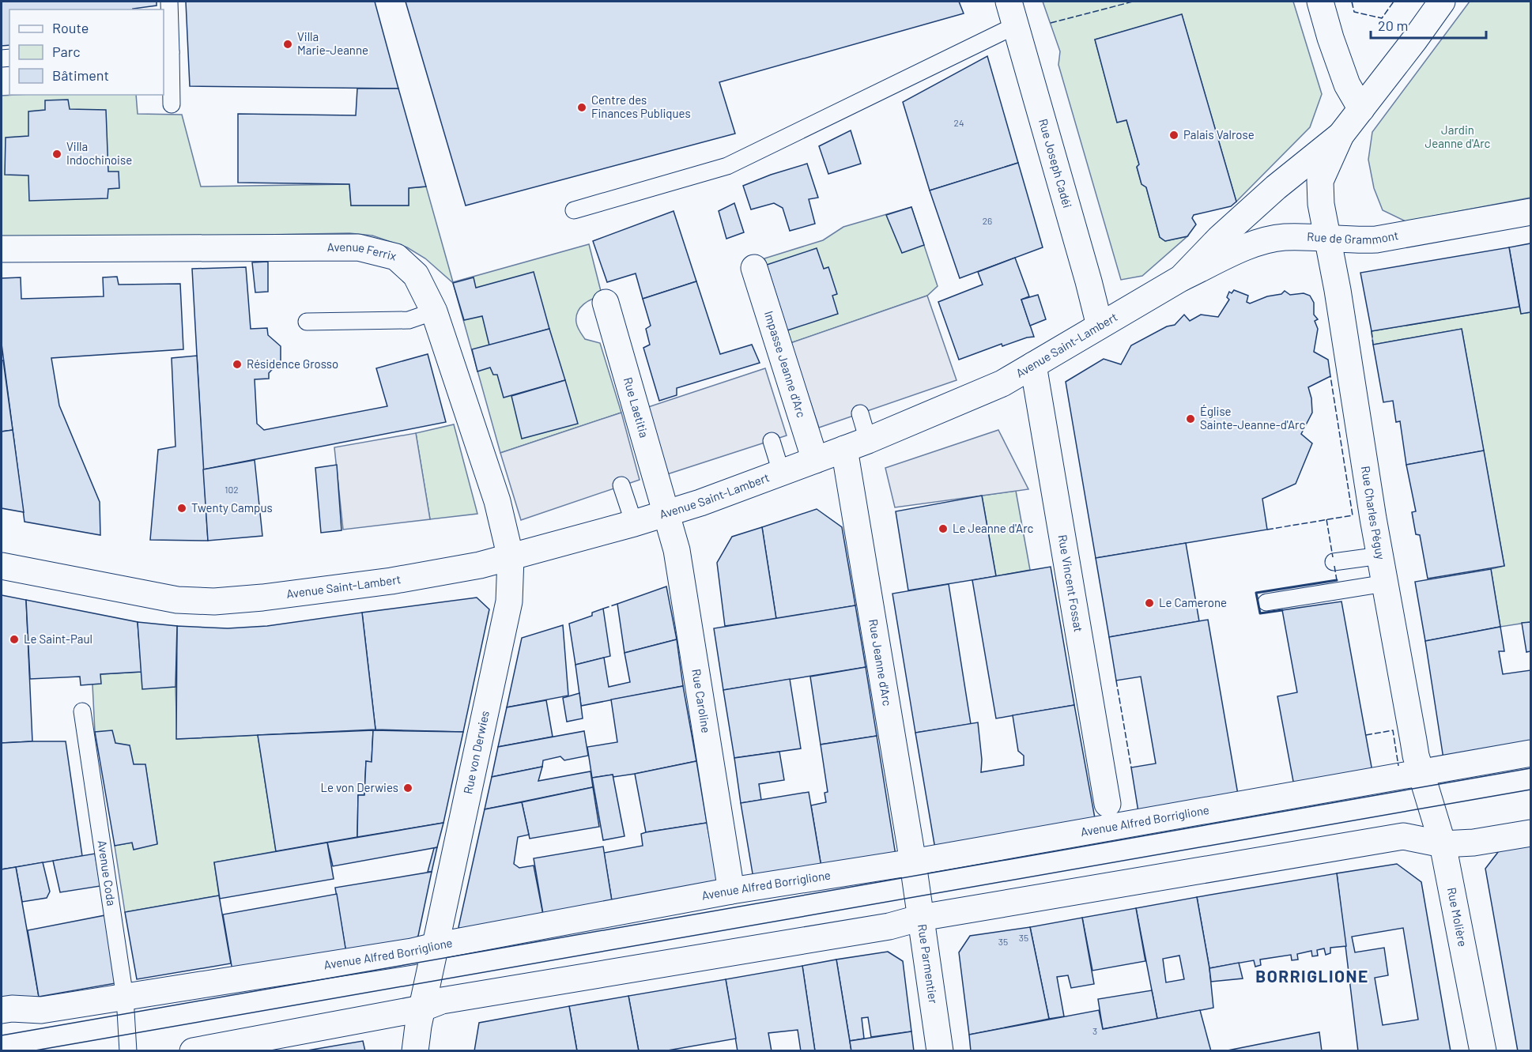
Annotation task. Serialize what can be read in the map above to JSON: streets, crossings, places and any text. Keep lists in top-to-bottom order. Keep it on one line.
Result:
{"streets":{"street":["Rue Joseph Cadéi","Rue de Grammont","Avenue Ferrix","Avenue Saint-Lambert","Impasse Jeanne d'Arc","Rue Laetitia","Rue Charles Péguy","Rue Vincent Fossat","Rue Jeanne d'Arc","Rue Caroline","Rue von Derwies","Avenue Alfred Borriglione","Rue Molière","Rue Parmentier"],"lane":["Avenue Coda"]},"crossings":[["Rue Joseph Cadéi","Avenue Saint-Lambert"],["Rue de Grammont","Avenue Saint-Lambert"],["Rue de Grammont","Rue Charles Péguy"],["Avenue Ferrix","Avenue Saint-Lambert"],["Avenue Ferrix","Rue von Derwies"],["Avenue Saint-Lambert","Impasse Jeanne d'Arc"],["Avenue Saint-Lambert","Rue Laetitia"],["Avenue Saint-Lambert","Rue Charles Péguy"],["Avenue Saint-Lambert","Rue Vincent Fossat"],["Avenue Saint-Lambert","Rue Jeanne d'Arc"],["Avenue Saint-Lambert","Rue Caroline"],["Avenue Saint-Lambert","Rue von Derwies"],["Rue Laetitia","Rue Caroline"],["Rue Charles Péguy","Avenue Alfred Borriglione"],["Rue Charles Péguy","Rue Molière"],["Rue Jeanne d'Arc","Avenue Alfred Borriglione"],["Rue Jeanne d'Arc","Rue Parmentier"],["Rue Caroline","Avenue Alfred Borriglione"],["Rue von Derwies","Avenue Alfred Borriglione"],["Avenue Alfred Borriglione","Avenue Coda"],["Avenue Alfred Borriglione","Rue Molière"],["Avenue Alfred Borriglione","Rue Parmentier"]],"districts":["BORRIGLIONE"],"parks":["Jardin Jeanne d'Arc"],"places":["Villa Marie-Jeanne","Centre des Finances Publiques","Palais Valrose","Villa Indochinoise","Résidence Grosso","Église Sainte-Jeanne-d'Arc","Twenty Campus","Le Jeanne d'Arc","Le Camerone","Le Saint-Paul","Le von Derwies"],"house_numbers":["24","26","102","35","35","3"],"legend":["Route","Parc","Bâtiment"],"scale_bar":"20 m"}
